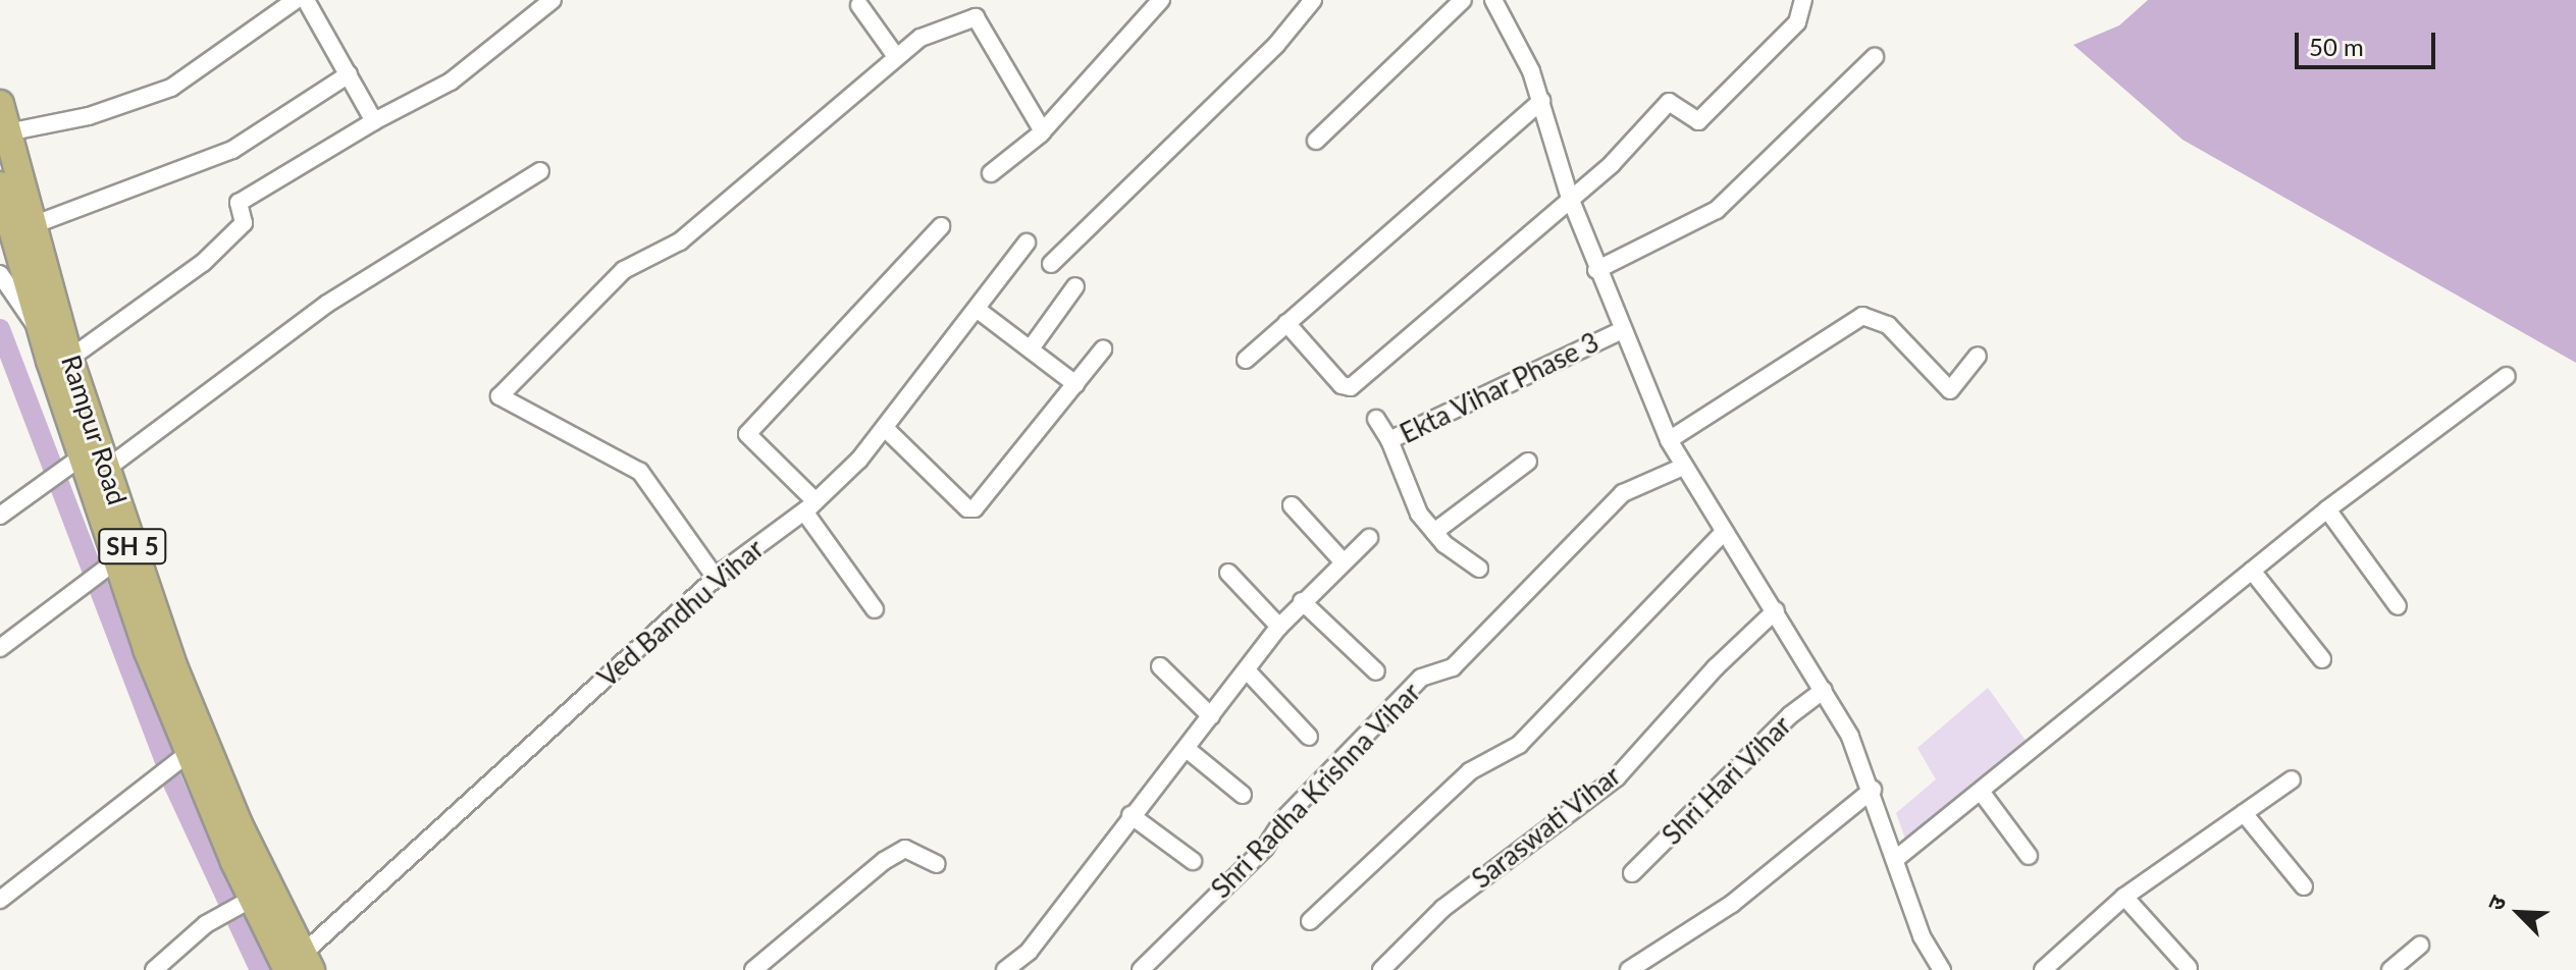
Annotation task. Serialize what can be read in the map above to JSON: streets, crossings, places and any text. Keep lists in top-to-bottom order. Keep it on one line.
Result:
{"streets":{"main road":["Rampur Road","SH 5"],"street":["Ekta Vihar Phase 3","Ved Bandhu Vihar","Shri Hari Vihar","Shri Radha Krishna Vihar","Saraswati Vihar"]},"crossings":[["Rampur Road","Ved Bandhu Vihar"]],"scale_bar":"50 m","north":"top left"}
